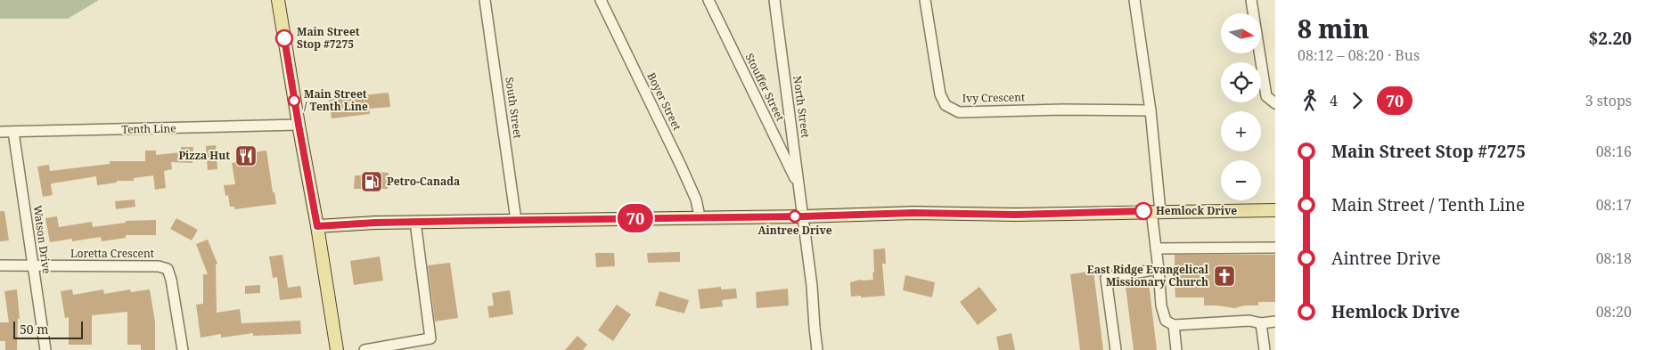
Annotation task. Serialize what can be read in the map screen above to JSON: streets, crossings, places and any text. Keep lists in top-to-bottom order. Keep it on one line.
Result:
{"streets":{"street":["Stouffer Street","Ivy Crescent","Boyer Street","North Street","South Street","Tenth Line","Watson Drive","Loretta Crescent"]},"crossings":[["Stouffer Street","North Street"],["Tenth Line","Watson Drive"],["Watson Drive","Loretta Crescent"]],"places":{"other":["Main Street Stop #7275","Main Street / Tenth Line","Hemlock Drive","Aintree Drive"],"restaurant":["Pizza Hut"],"fuel station":["Petro-Canada"],"church":["East Ridge Evangelical Missionary Church"]},"lines":["bus line 70"],"scale_bar":"50 m","north":"right","page":{"on_map":"70","heading":["8 min","08:12 – 08:20 · Bus","$2.20"],"map_buttons":["+","−"],"legs":["4","70","3 stops"],"list":[{"name":"Main Street Stop #7275","value":"08:16"},{"name":"Main Street / Tenth Line","value":"08:17"},{"name":"Aintree Drive","value":"08:18"},{"name":"Hemlock Drive","value":"08:20"}],"scale":"50 m"}}
